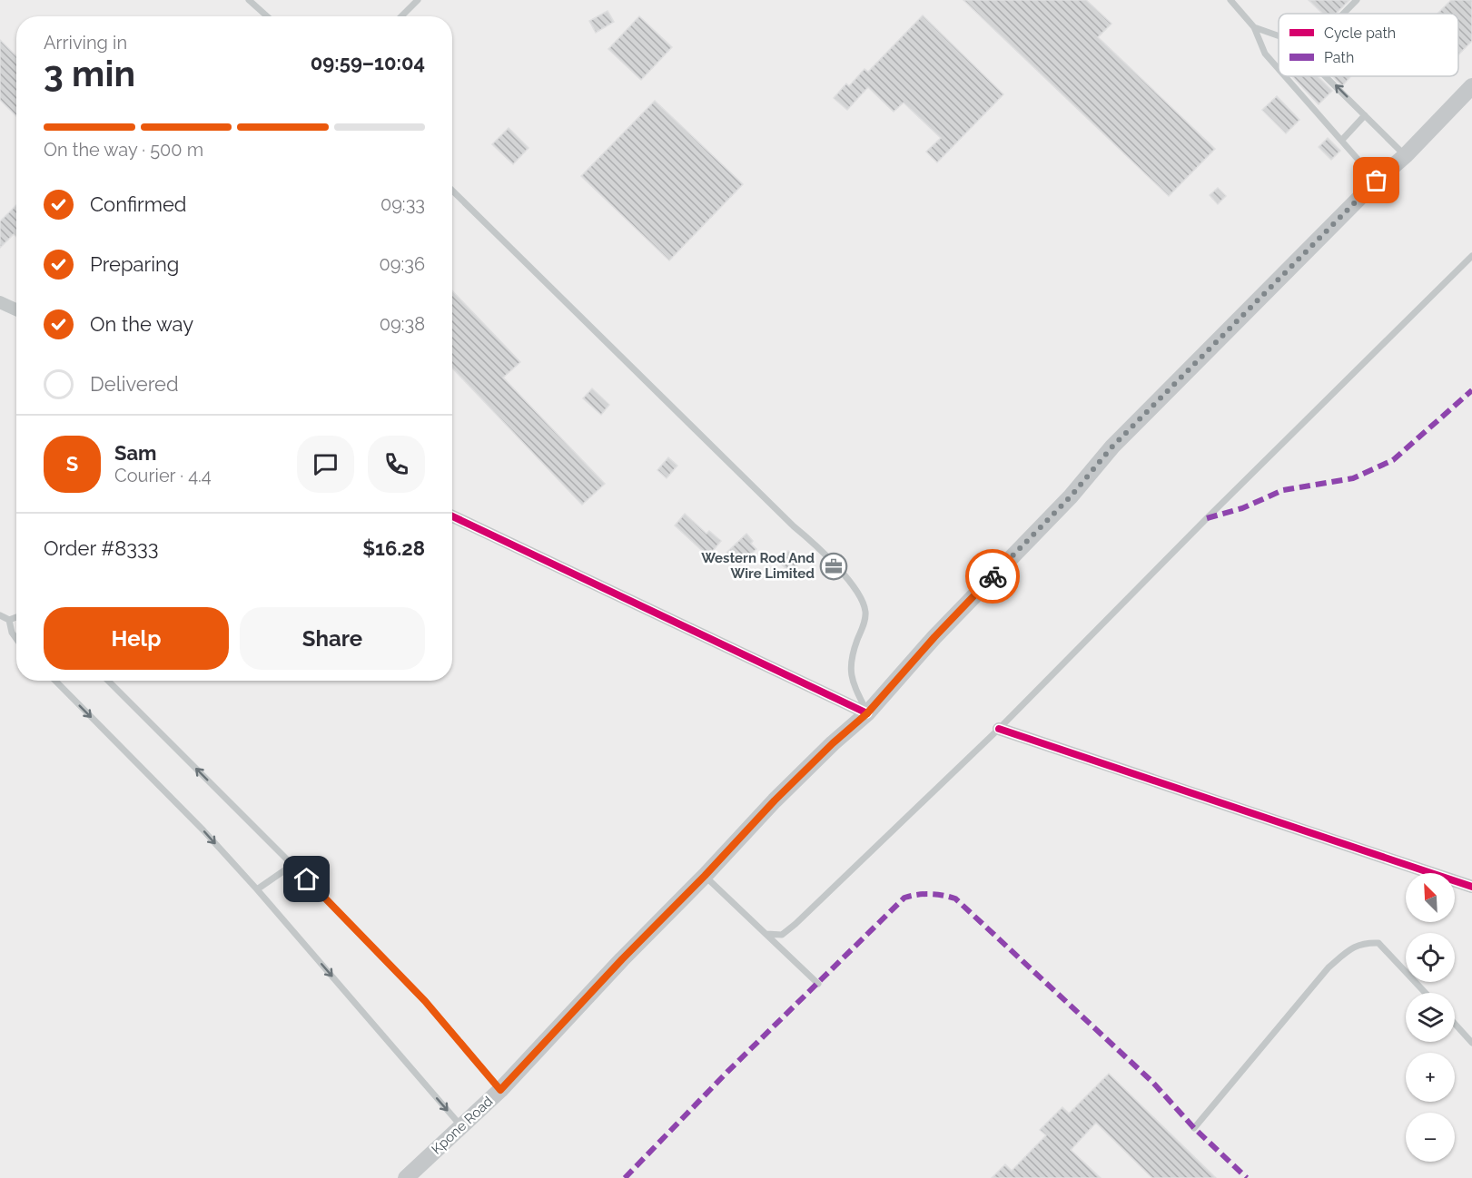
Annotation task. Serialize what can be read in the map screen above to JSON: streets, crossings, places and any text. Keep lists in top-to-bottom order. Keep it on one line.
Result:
{"streets":{"main road":["Kpone Road"]},"places":{"office":["Western Rod And Wire Limited"]},"legend":["Cycle path","Path"],"north":"top left","page":{"heading":["3 min","Arriving in","09:59–10:04"],"panel":["Sam","Courier · 4.4","Order #8333","$16.28"],"bar":"On the way · 500 m","list":[["Confirmed","09:33"],["Preparing","09:36"],["On the way","09:38"],"Delivered"],"round":"S","buttons":["Help","Share"],"map_buttons":["+","−"]}}
